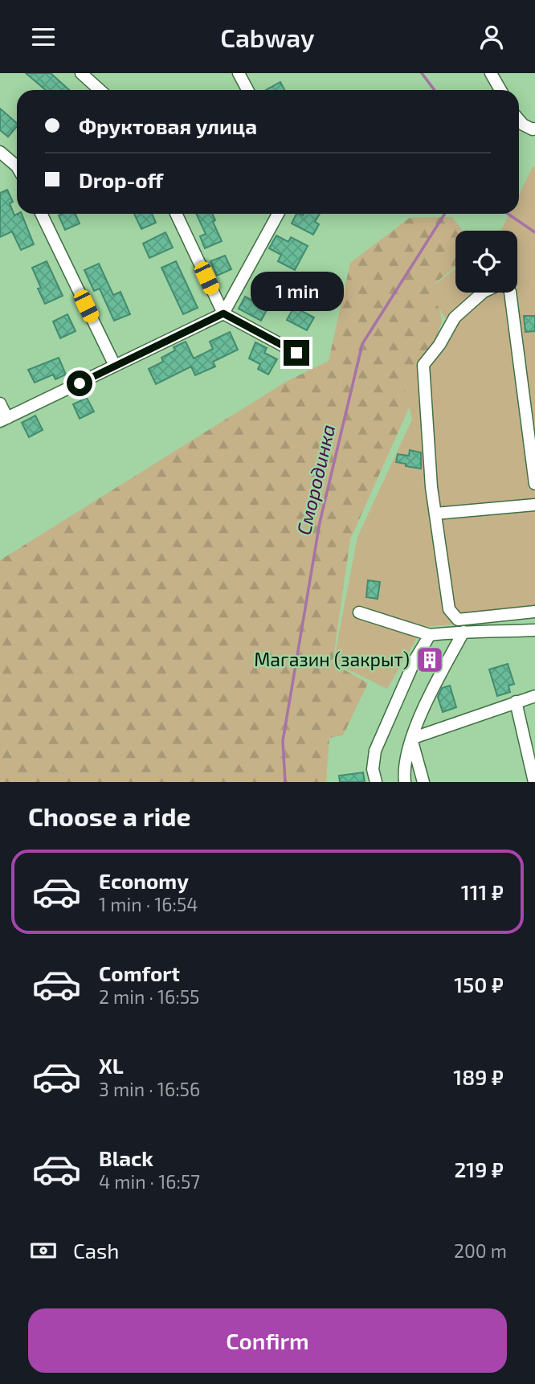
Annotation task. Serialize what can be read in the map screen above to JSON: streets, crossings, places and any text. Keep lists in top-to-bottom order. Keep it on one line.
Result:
{"water":["Смородинка"],"places":{"building":["Магазин (закрыт)"]},"page":{"header":"Cabway","banner":["Фруктовая улица","Drop-off"],"bubble":"1 min","heading":"Choose a ride","list":[{"name":"Economy","note":"1 min · 16:54","value":"111 ₽"},{"name":"Comfort","note":"2 min · 16:55","value":"150 ₽"},{"name":"XL","note":"3 min · 16:56","value":"189 ₽"},{"name":"Black","note":"4 min · 16:57","value":"219 ₽"}],"pay":["Cash","200 m"],"buttons":"Confirm"}}
